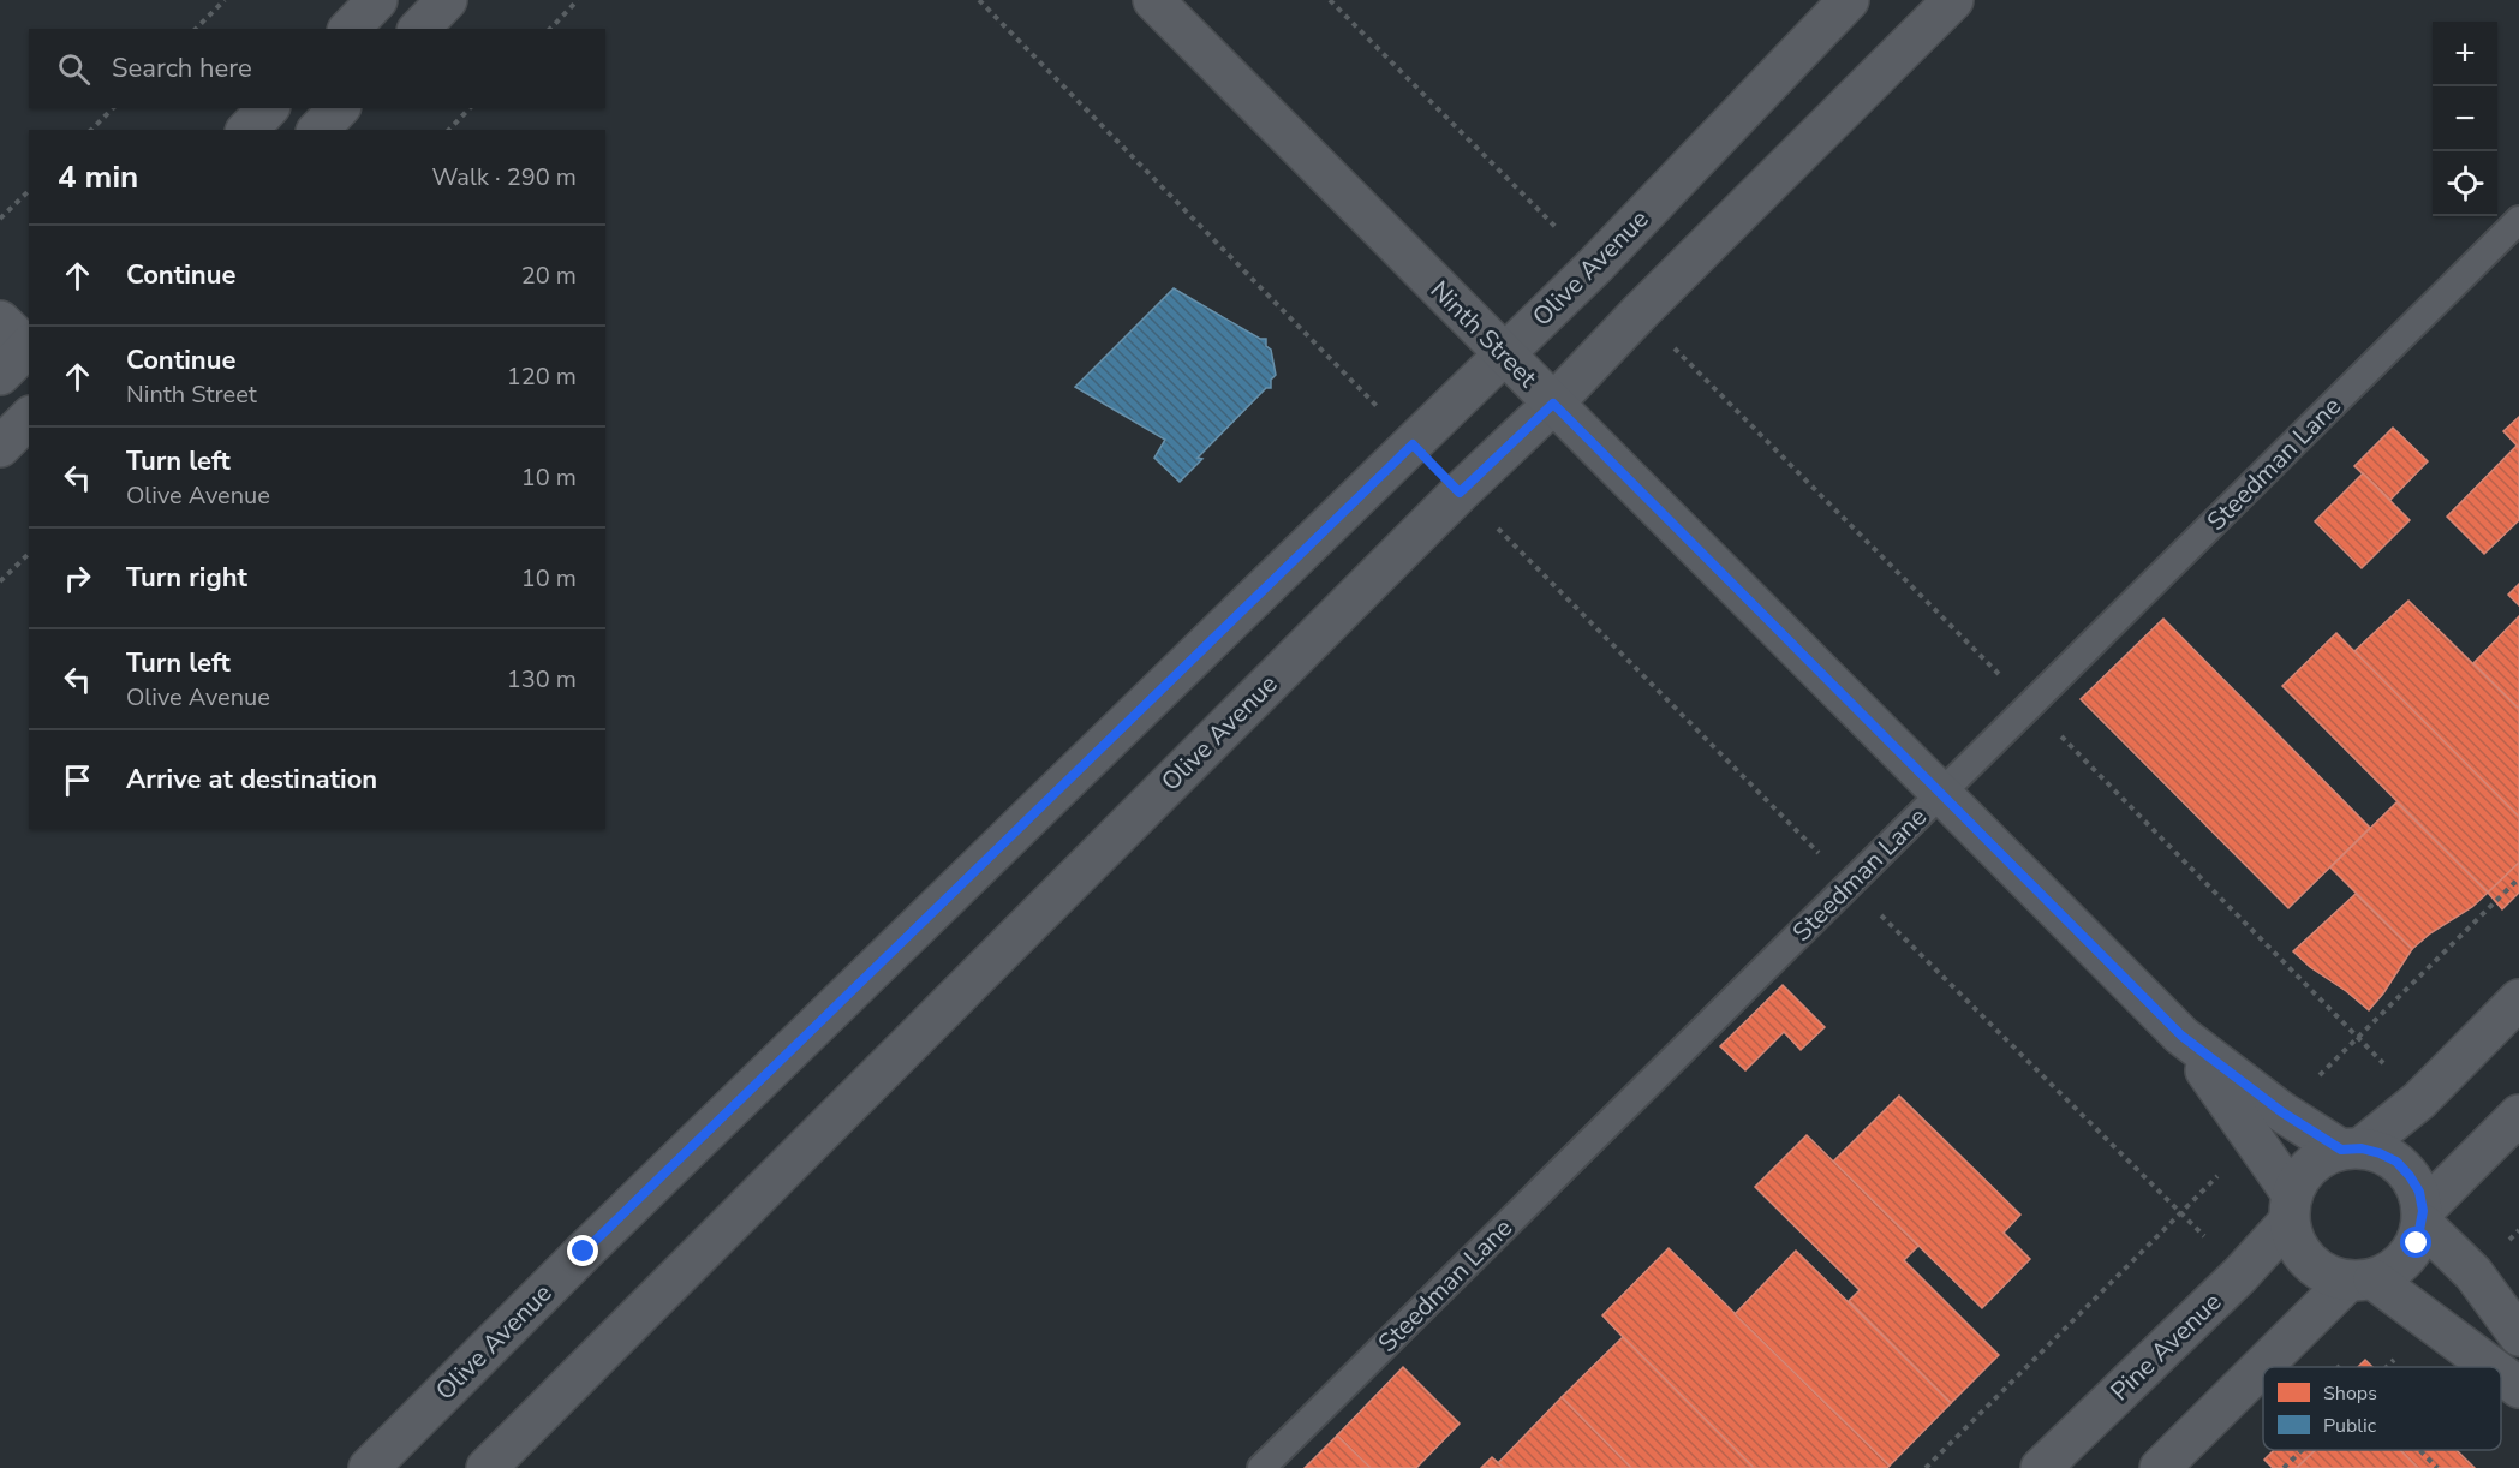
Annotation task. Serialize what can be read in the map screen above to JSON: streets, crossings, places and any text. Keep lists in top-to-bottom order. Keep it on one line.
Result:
{"streets":{"street":["Olive Avenue","Ninth Street","Pine Avenue"],"lane":["Steedman Lane"]},"crossings":[["Olive Avenue","Ninth Street"],["Ninth Street","Steedman Lane"],["Ninth Street","Pine Avenue"]],"legend":["Shops","Public"],"page":{"map_buttons":["+","−"],"search":"Search here","heading":["4 min","Walk · 290 m"],"list":[["Continue","20 m"],["Continue","Ninth Street","120 m"],["Turn left","Olive Avenue","10 m"],["Turn right","10 m"],["Turn left","Olive Avenue","130 m"],"Arrive at destination"]}}
